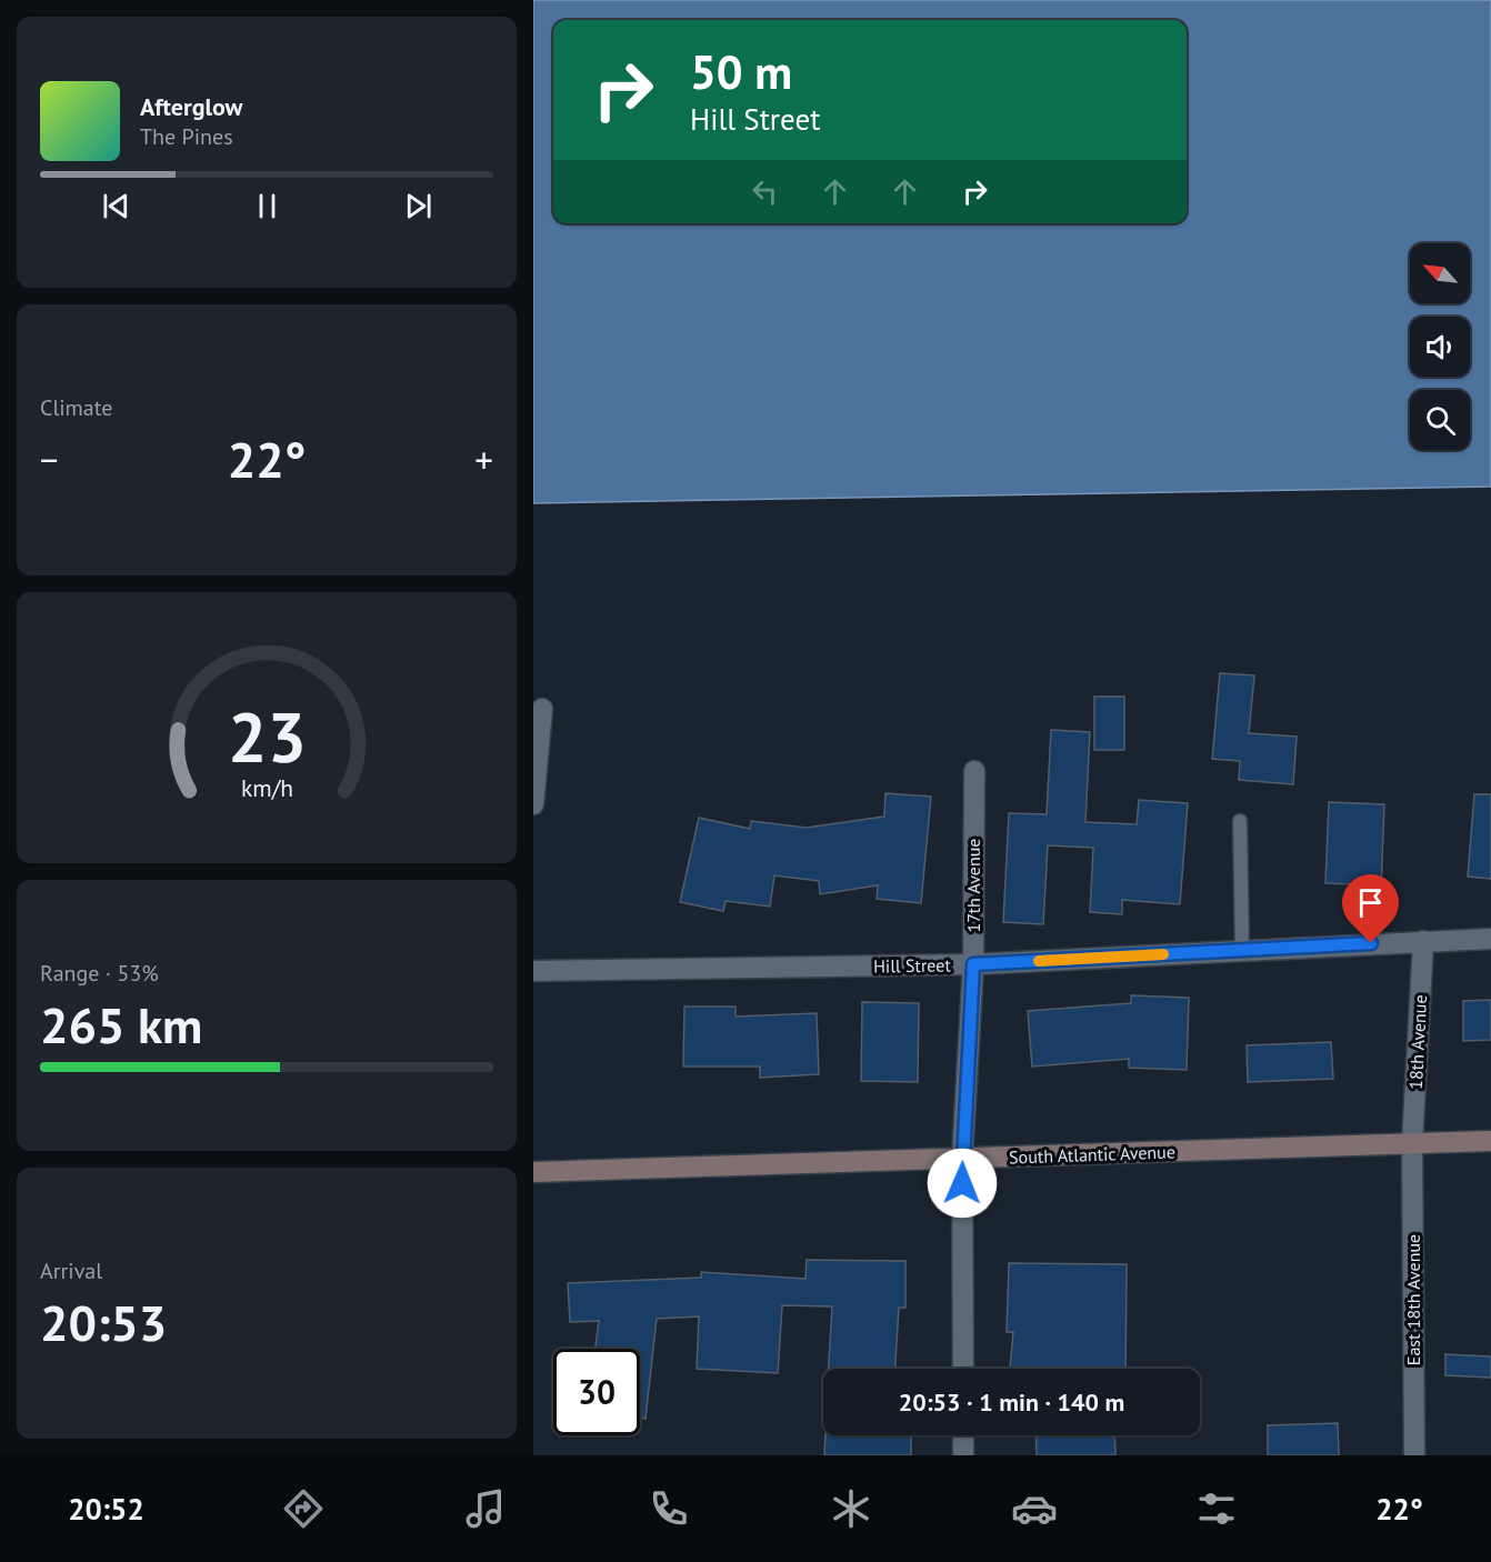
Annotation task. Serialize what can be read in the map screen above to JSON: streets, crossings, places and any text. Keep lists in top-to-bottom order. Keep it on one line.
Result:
{"streets":{"main road":["South Atlantic Avenue"],"street":["17th Avenue","Hill Street","18th Avenue","East 18th Avenue"]},"crossings":[["17th Avenue","Hill Street"],["17th Avenue","South Atlantic Avenue"],["Hill Street","18th Avenue"],["18th Avenue","South Atlantic Avenue"],["18th Avenue","East 18th Avenue"],["South Atlantic Avenue","East 18th Avenue"]],"north":"top left","page":{"turn":["50 m","Hill Street"],"song":["Afterglow","The Pines"],"tile":["Climate",["Range · 53%","265 km"],["Arrival","20:53"]],"heat":["−","22°","+"],"limit":"30","trip":"20:53 · 1 min · 140 m","tabs":["20:52","22°"],"gauge":["23","km/h"]}}
